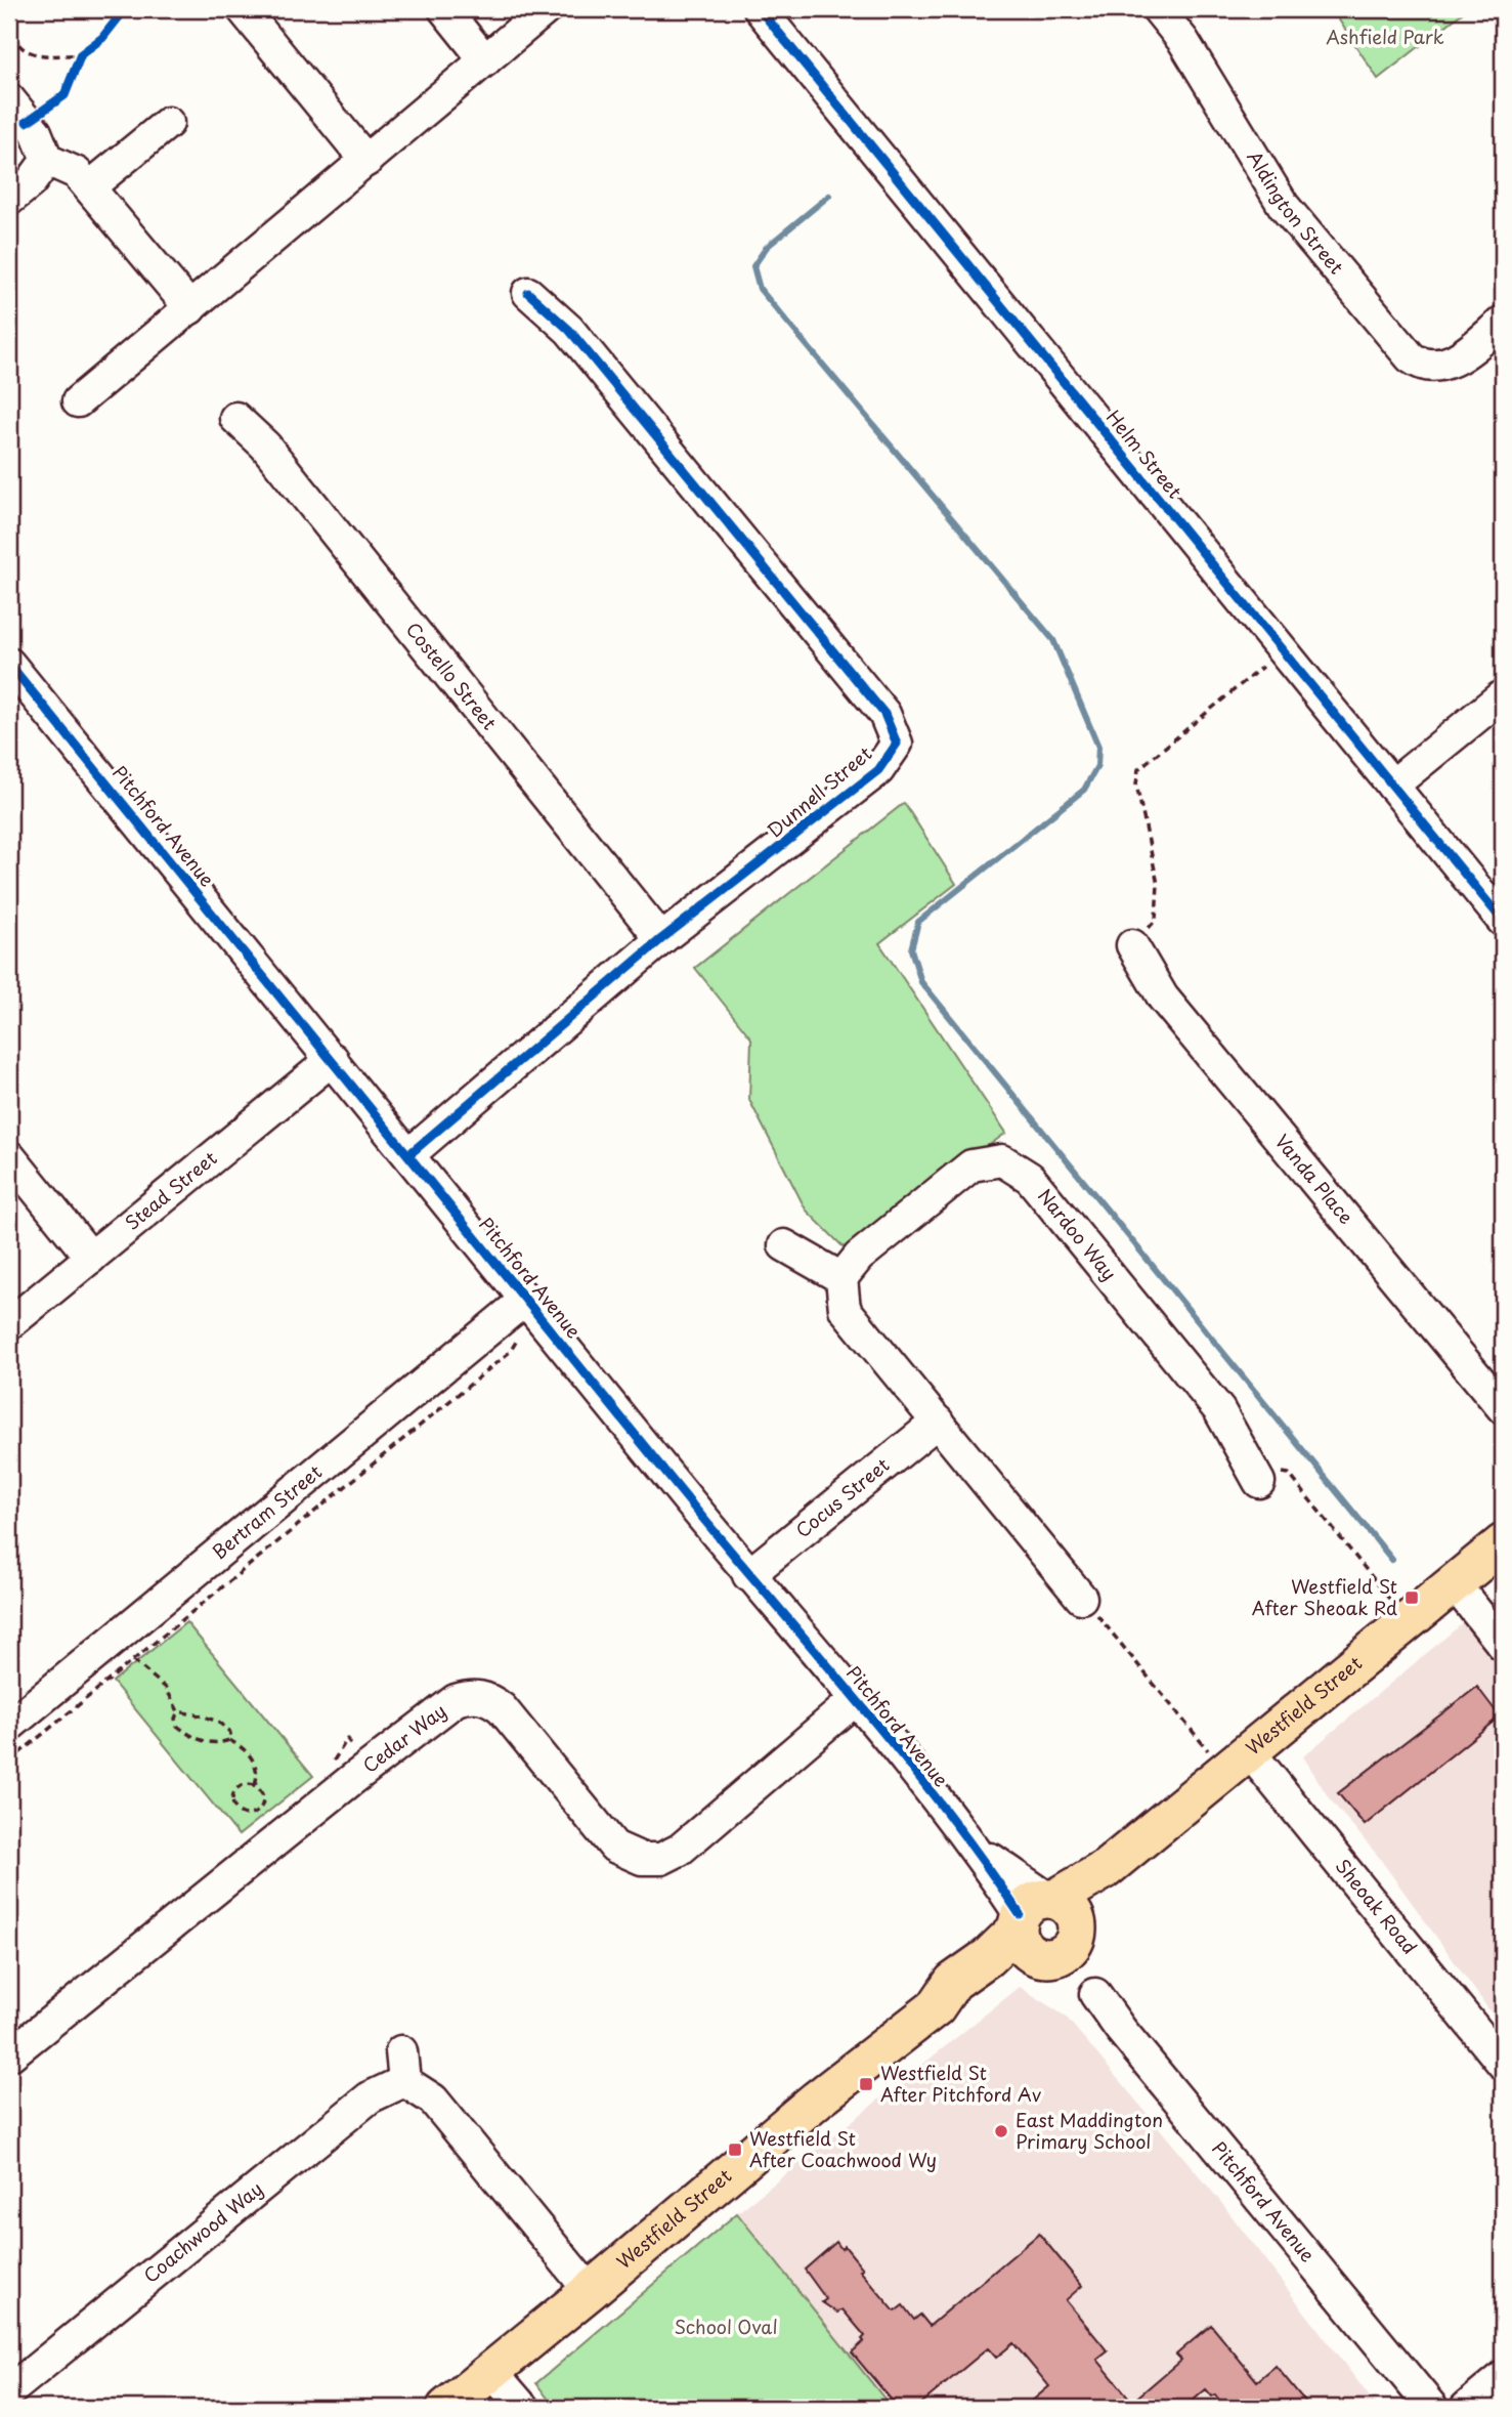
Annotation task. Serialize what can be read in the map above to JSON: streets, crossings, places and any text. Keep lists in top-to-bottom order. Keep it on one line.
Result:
{"streets":{"main road":["Westfield Street"],"street":["Aldington Street","Helm Street","Costello Street","Dunnell Street","Pitchford Avenue","Vanda Place","Stead Street","Nardoo Way","Cocus Street","Bertram Street","Cedar Way","Sheoak Road","Coachwood Way"]},"crossings":[["Costello Street","Dunnell Street"],["Dunnell Street","Pitchford Avenue"],["Pitchford Avenue","Stead Street"],["Pitchford Avenue","Cocus Street"],["Pitchford Avenue","Bertram Street"],["Pitchford Avenue","Westfield Street"],["Pitchford Avenue","Cedar Way"],["Westfield Street","Sheoak Road"]],"parks":["Ashfield Park","School Oval"],"places":{"transit":["Westfield St After Sheoak Rd","Westfield St After Pitchford Av","Westfield St After Coachwood Wy"],"other":["East Maddington Primary School"]}}
